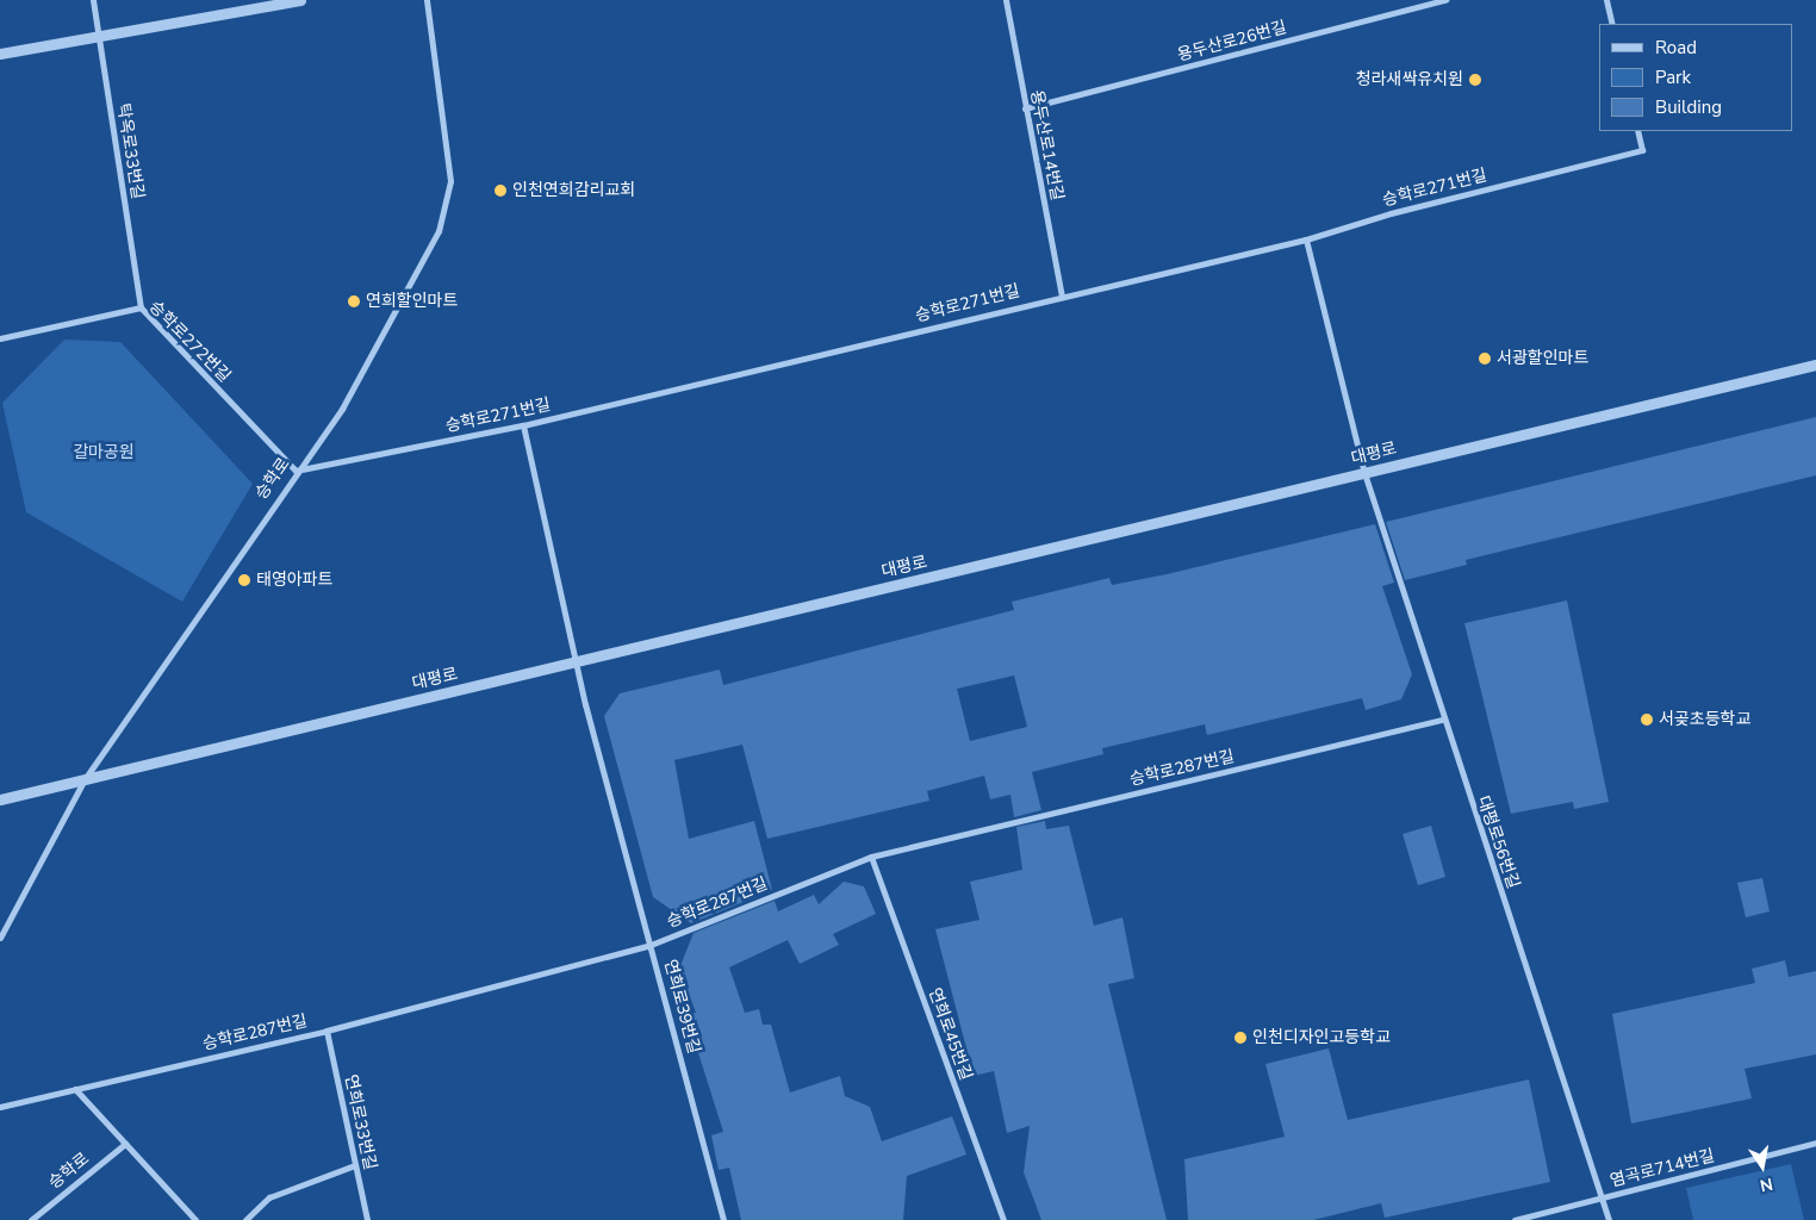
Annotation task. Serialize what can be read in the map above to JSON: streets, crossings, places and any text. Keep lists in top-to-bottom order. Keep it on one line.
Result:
{"streets":{"street":["용두산로26번길","용두산로14번길","탁옥로33번길","승학로271번길","승학로272번길","대평로","승학로","승학로287번길","대평로56번길","연희로39번길","연희로45번길","연희로33번길","염곡로714번길"]},"crossings":[["용두산로26번길","용두산로14번길"],["용두산로14번길","승학로271번길"],["탁옥로33번길","승학로272번길"],["승학로271번길","승학로272번길"],["승학로271번길","승학로"],["승학로271번길","대평로56번길"],["승학로271번길","연희로39번길"],["승학로272번길","승학로"],["대평로","승학로"],["대평로","대평로56번길"],["대평로","연희로39번길"],["승학로287번길","대평로56번길"],["승학로287번길","연희로39번길"],["승학로287번길","연희로45번길"],["승학로287번길","연희로33번길"],["대평로56번길","염곡로714번길"]],"parks":["갈마공원"],"places":["청라새싹유치원","인천연희감리교회","연희할인마트","서광할인마트","태영아파트","서곶초등학교","인천디자인고등학교"],"legend":["Road","Park","Building"],"north":"bottom"}
